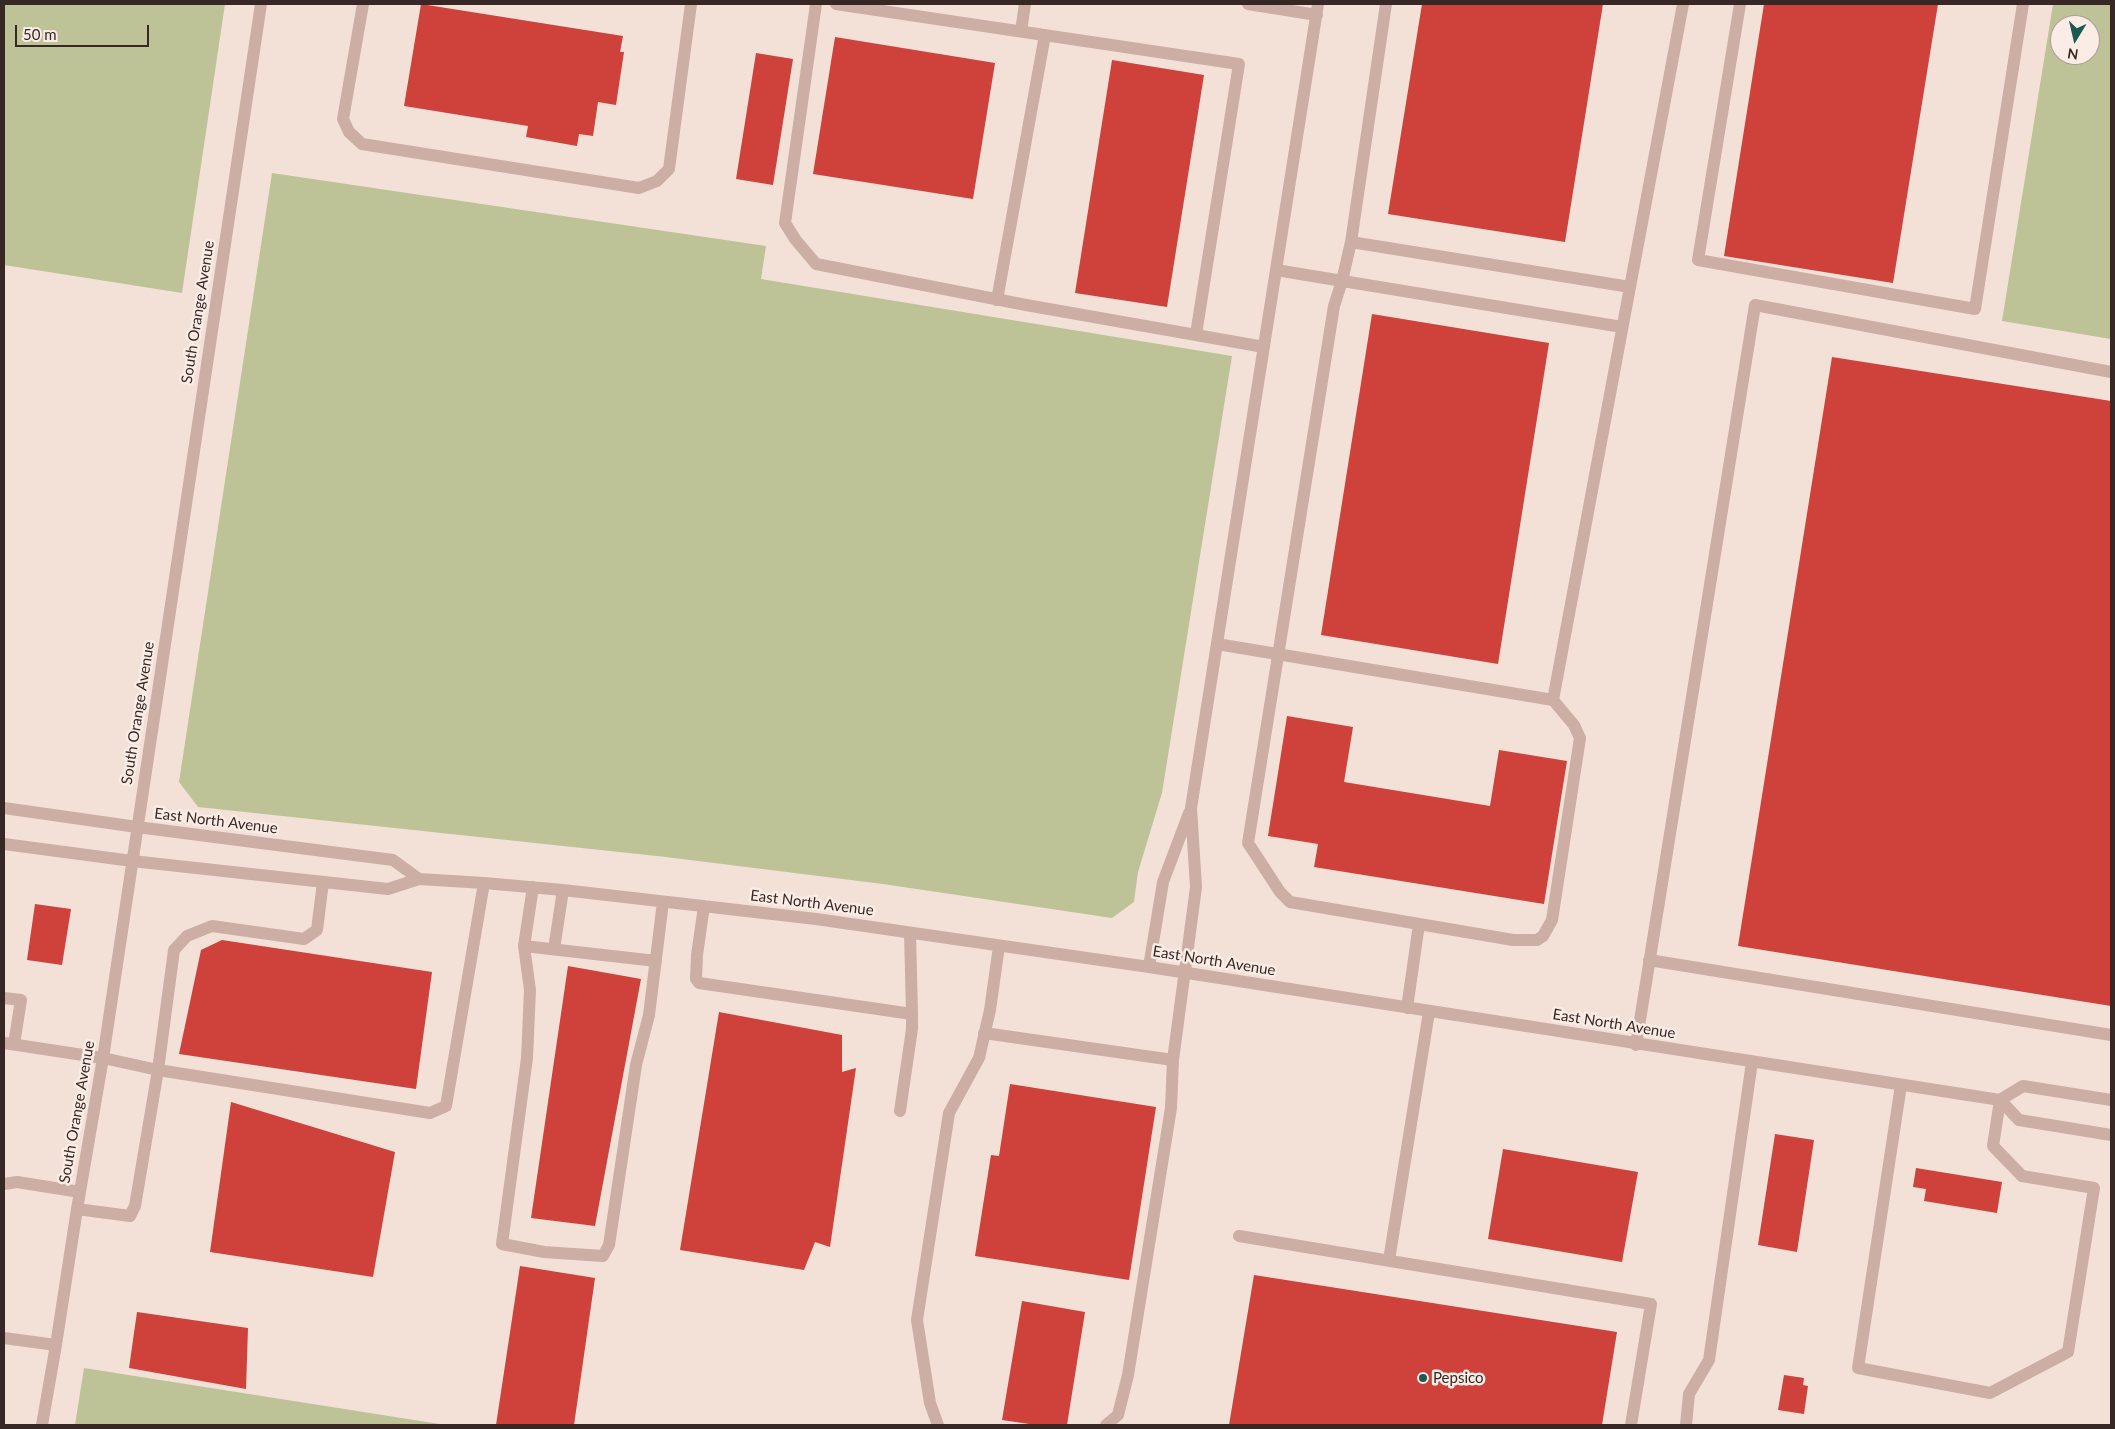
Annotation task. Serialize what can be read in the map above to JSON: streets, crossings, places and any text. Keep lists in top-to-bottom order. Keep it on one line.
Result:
{"streets":{"street":["South Orange Avenue","East North Avenue"]},"crossings":[["South Orange Avenue","East North Avenue"]],"places":["Pepsico"],"scale_bar":"50 m","north":"bottom"}
